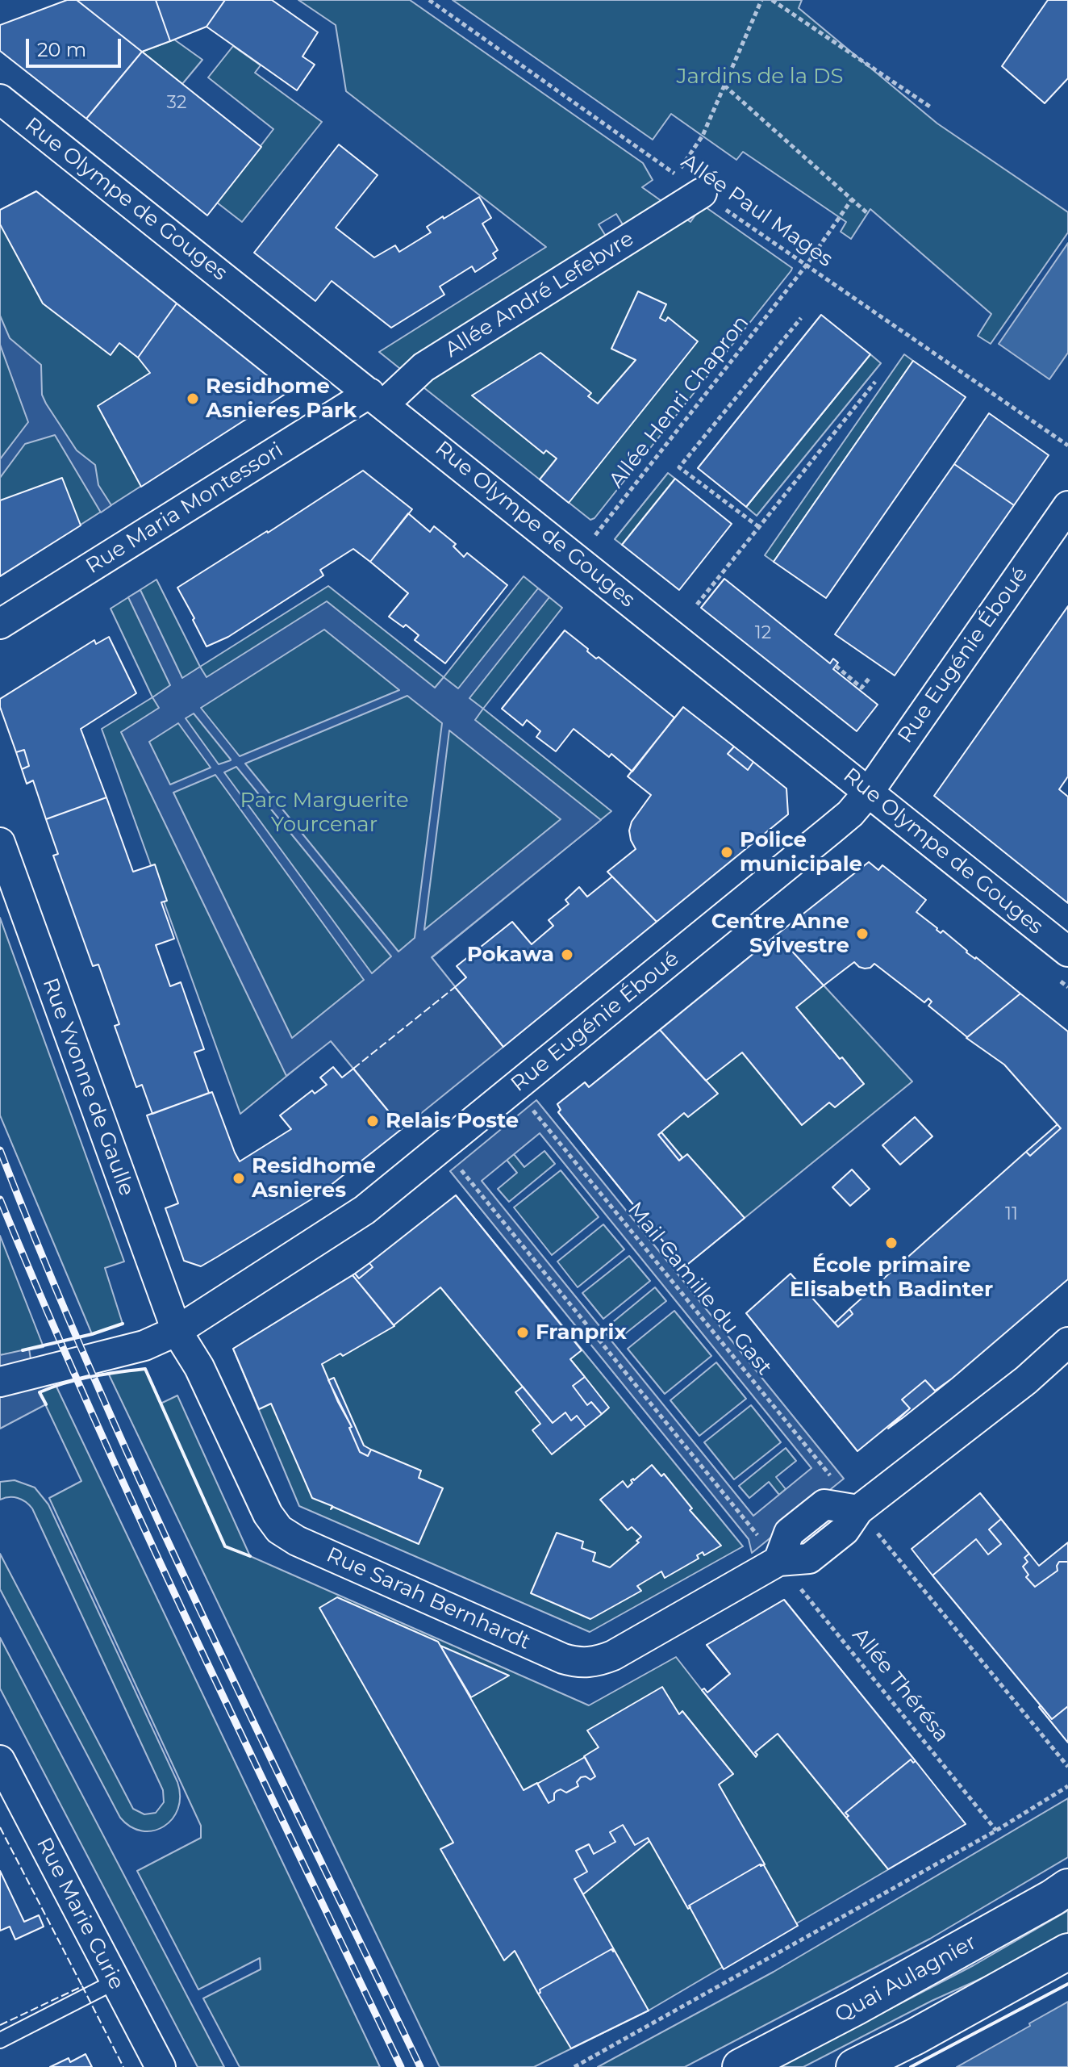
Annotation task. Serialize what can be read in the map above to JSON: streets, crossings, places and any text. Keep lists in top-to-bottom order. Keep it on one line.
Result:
{"streets":{"main road":["Quai Aulagnier"],"street":["Rue Olympe de Gouges","Allée André Lefebvre","Rue Maria Montessori","Rue Eugénie Éboué","Rue Yvonne de Gaulle","Rue Sarah Bernhardt","Rue Marie Curie"],"path":["Allée Paul Mages","Allée Henri Chapron","Mail Camille du Gast","Allée Thérésa"]},"crossings":[["Rue Olympe de Gouges","Allée André Lefebvre"],["Rue Olympe de Gouges","Allée Henri Chapron"],["Rue Olympe de Gouges","Rue Maria Montessori"],["Rue Olympe de Gouges","Rue Eugénie Éboué"],["Allée Paul Mages","Allée André Lefebvre"],["Allée Paul Mages","Allée Henri Chapron"],["Allée André Lefebvre","Rue Maria Montessori"],["Rue Eugénie Éboué","Rue Yvonne de Gaulle"],["Rue Eugénie Éboué","Mail Camille du Gast"],["Rue Eugénie Éboué","Rue Sarah Bernhardt"],["Rue Yvonne de Gaulle","Rue Sarah Bernhardt"],["Mail Camille du Gast","Rue Sarah Bernhardt"],["Rue Sarah Bernhardt","Allée Thérésa"]],"parks":["Jardins de la DS","Parc Marguerite Yourcenar"],"places":["Residhome Asnieres Park","Police municipale","Centre Anne Sylvestre","Pokawa","Relais Poste","Residhome Asnieres","École primaire Elisabeth Badinter","Franprix"],"house_numbers":["32","12","11"],"scale_bar":"20 m"}
